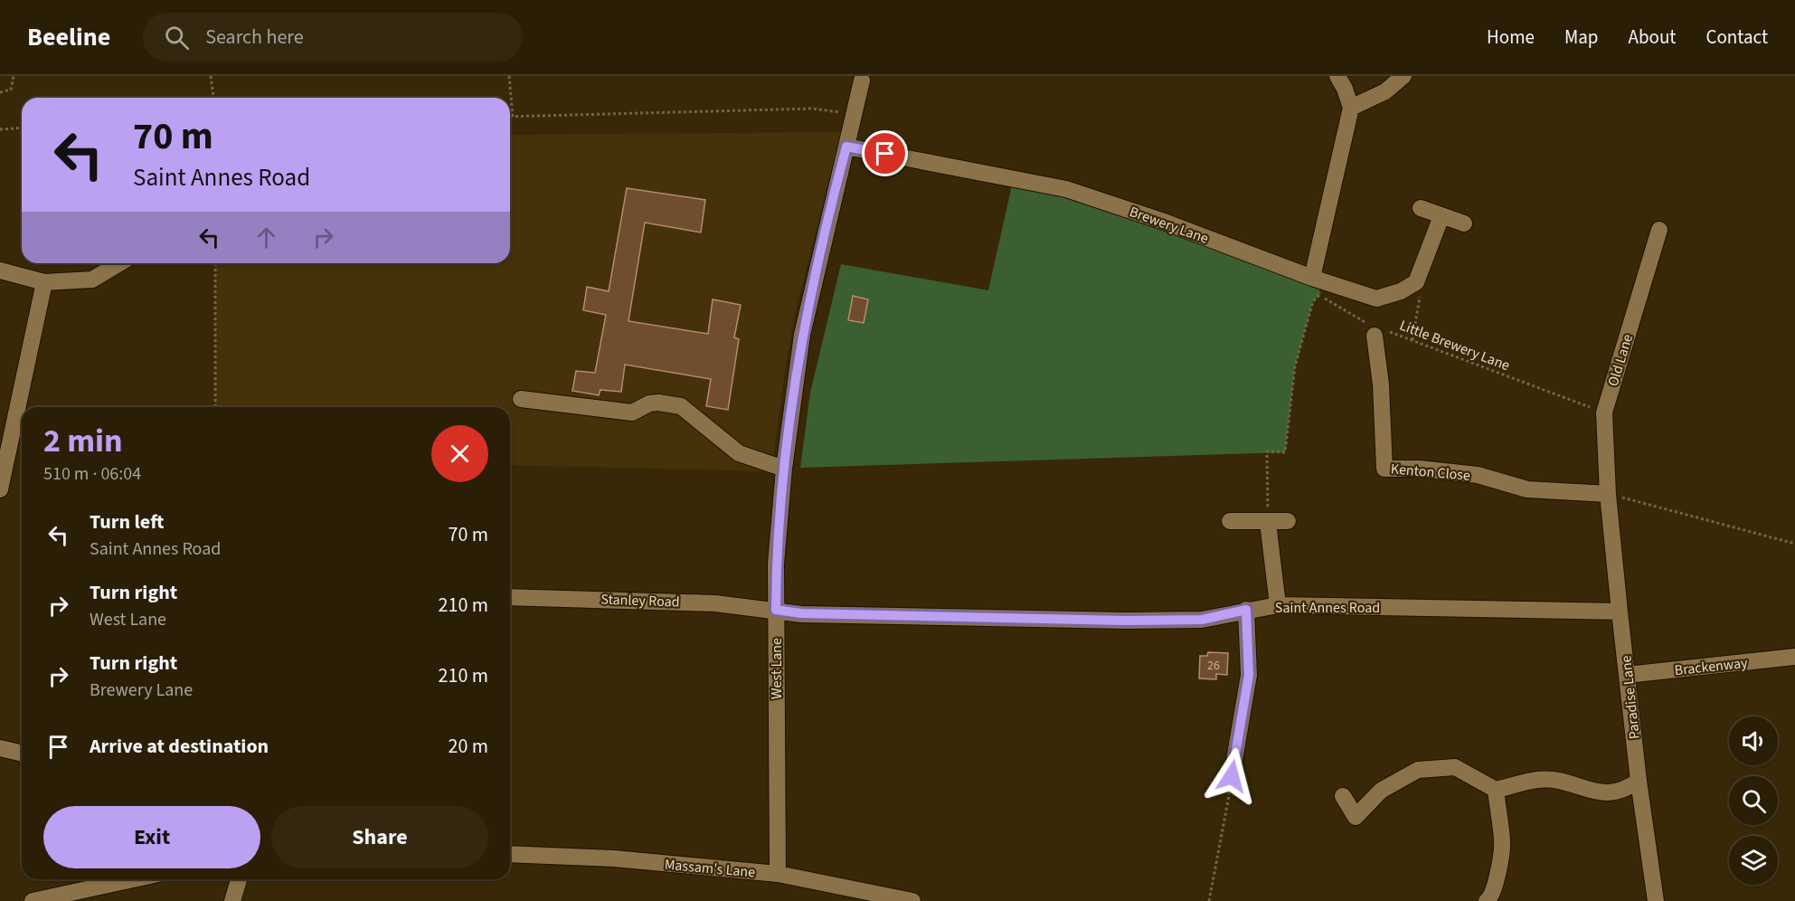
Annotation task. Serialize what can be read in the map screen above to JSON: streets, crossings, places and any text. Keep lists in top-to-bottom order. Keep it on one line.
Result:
{"streets":{"street":["Brewery Lane","Old Lane","Kenton Close","Stanley Road","Saint Annes Road","Brackenway","West Lane","Paradise Lane","Massam's Lane"],"path":["Little Brewery Lane"]},"crossings":[["Brewery Lane","West Lane"],["Little Brewery Lane","Old Lane"],["Little Brewery Lane","Kenton Close"],["Old Lane","Kenton Close"],["Old Lane","Paradise Lane"],["Kenton Close","Paradise Lane"],["Stanley Road","Saint Annes Road"],["Stanley Road","West Lane"],["Saint Annes Road","West Lane"],["Saint Annes Road","Paradise Lane"],["Brackenway","Paradise Lane"],["West Lane","Massam's Lane"]],"house_numbers":["26"],"page":{"header":"Beeline","search":"Search here","nav":["Home","Map","About","Contact"],"turn":["70 m","Saint Annes Road"],"heading":["2 min","510 m · 06:04"],"list":[{"name":"Turn left","note":"Saint Annes Road","value":"70 m"},{"name":"Turn right","note":"West Lane","value":"210 m"},{"name":"Turn right","note":"Brewery Lane","value":"210 m"},{"name":"Arrive at destination","value":"20 m"}],"buttons":["Exit","Share"]}}
